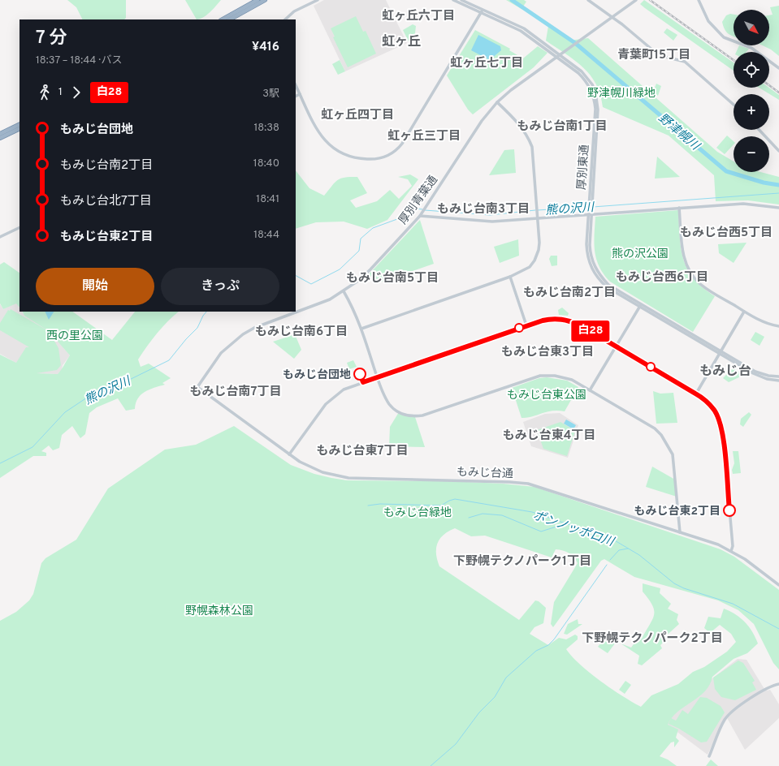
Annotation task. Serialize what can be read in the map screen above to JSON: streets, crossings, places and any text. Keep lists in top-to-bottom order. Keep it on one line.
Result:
{"streets":{"street":["厚別東通","厚別青葉通","もみじ台通"]},"crossings":[["厚別東通","厚別青葉通"],["厚別青葉通","もみじ台通"]],"districts":["虹ヶ丘六丁目","虹ヶ丘","青葉町15丁目","虹ヶ丘七丁目","虹ヶ丘四丁目","もみじ台南1丁目","虹ヶ丘三丁目","もみじ台南3丁目","もみじ台西5丁目","もみじ台西6丁目","もみじ台南5丁目","もみじ台南2丁目","もみじ台南6丁目","もみじ台東3丁目","もみじ台","もみじ台南7丁目","もみじ台東4丁目","もみじ台東7丁目","下野幌テクノパーク1丁目","下野幌テクノパーク2丁目"],"water":["野津幌川","熊の沢川","ポンノッポロ川"],"parks":["野津幌川緑地","熊の沢公園","西の里公園","もみじ台東公園","もみじ台緑地","野幌森林公園"],"places":["もみじ台団地","もみじ台東2丁目"],"lines":["bus line 白28"],"north":"bottom right","page":{"on_map":"白28","map_buttons":["+","−"],"heading":["7 分","18:37 – 18:44 · バス","¥416"],"legs":["1","白28","3駅"],"list":[{"name":"もみじ台団地","value":"18:38"},{"name":"もみじ台南2丁目","value":"18:40"},{"name":"もみじ台北7丁目","value":"18:41"},{"name":"もみじ台東2丁目","value":"18:44"}],"buttons":["開始","きっぷ"]}}
